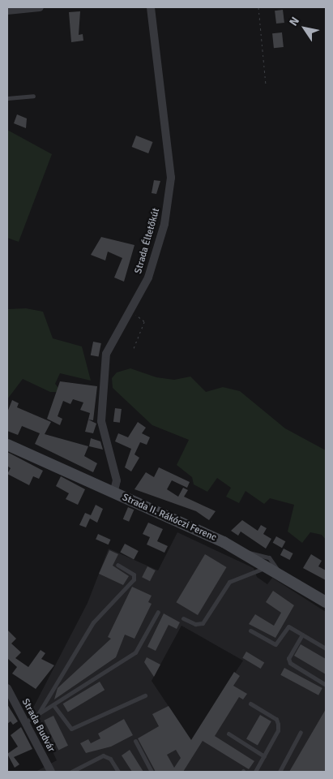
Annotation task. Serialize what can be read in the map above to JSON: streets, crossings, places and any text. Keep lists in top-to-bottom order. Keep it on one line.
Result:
{"streets":{"main road":["Strada II. Rákóczi Ferenc"],"street":["Strada Éltetőkút","Strada Budvár"]},"crossings":[["Strada Éltetőkút","Strada II. Rákóczi Ferenc"]],"north":"top left"}
